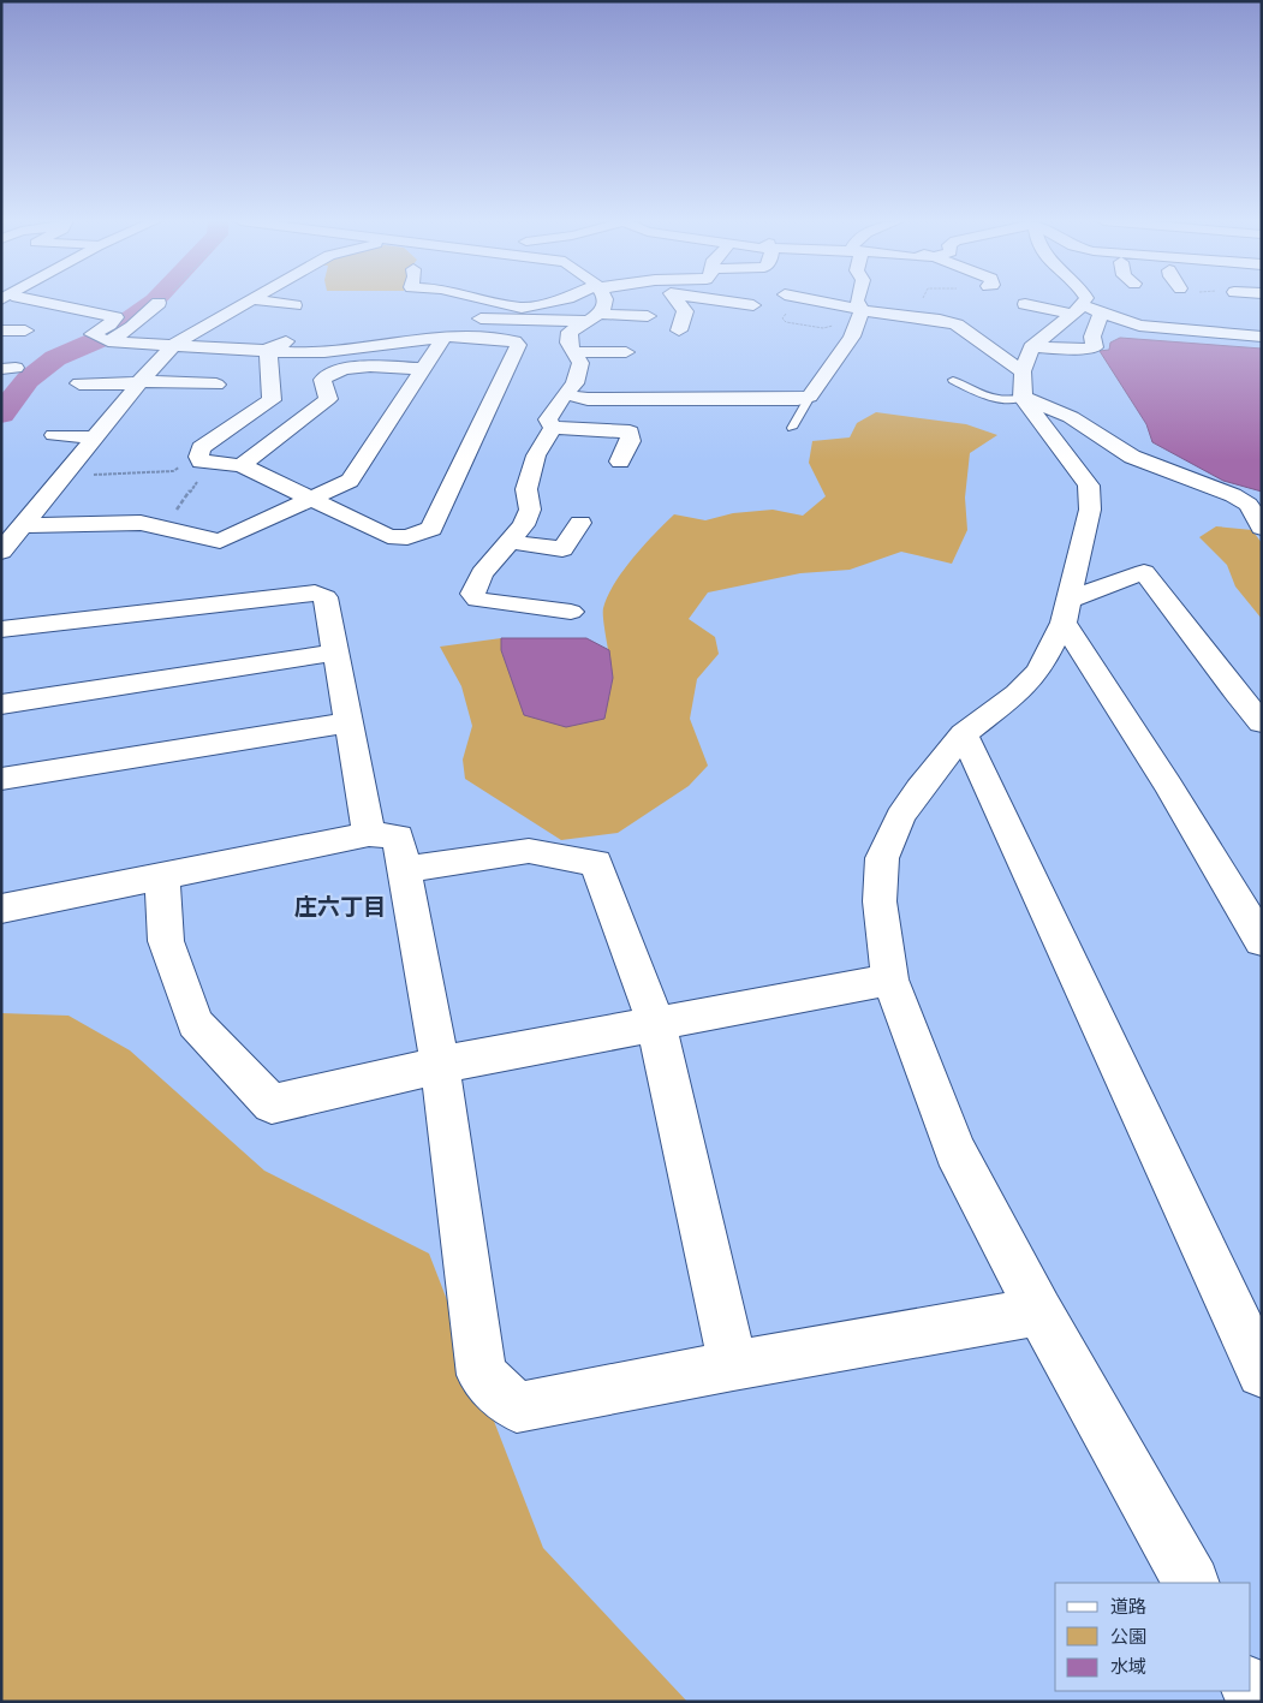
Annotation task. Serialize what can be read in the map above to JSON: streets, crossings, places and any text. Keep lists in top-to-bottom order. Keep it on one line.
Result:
{"districts":["庄六丁目"],"legend":["道路","公園","水域"]}
